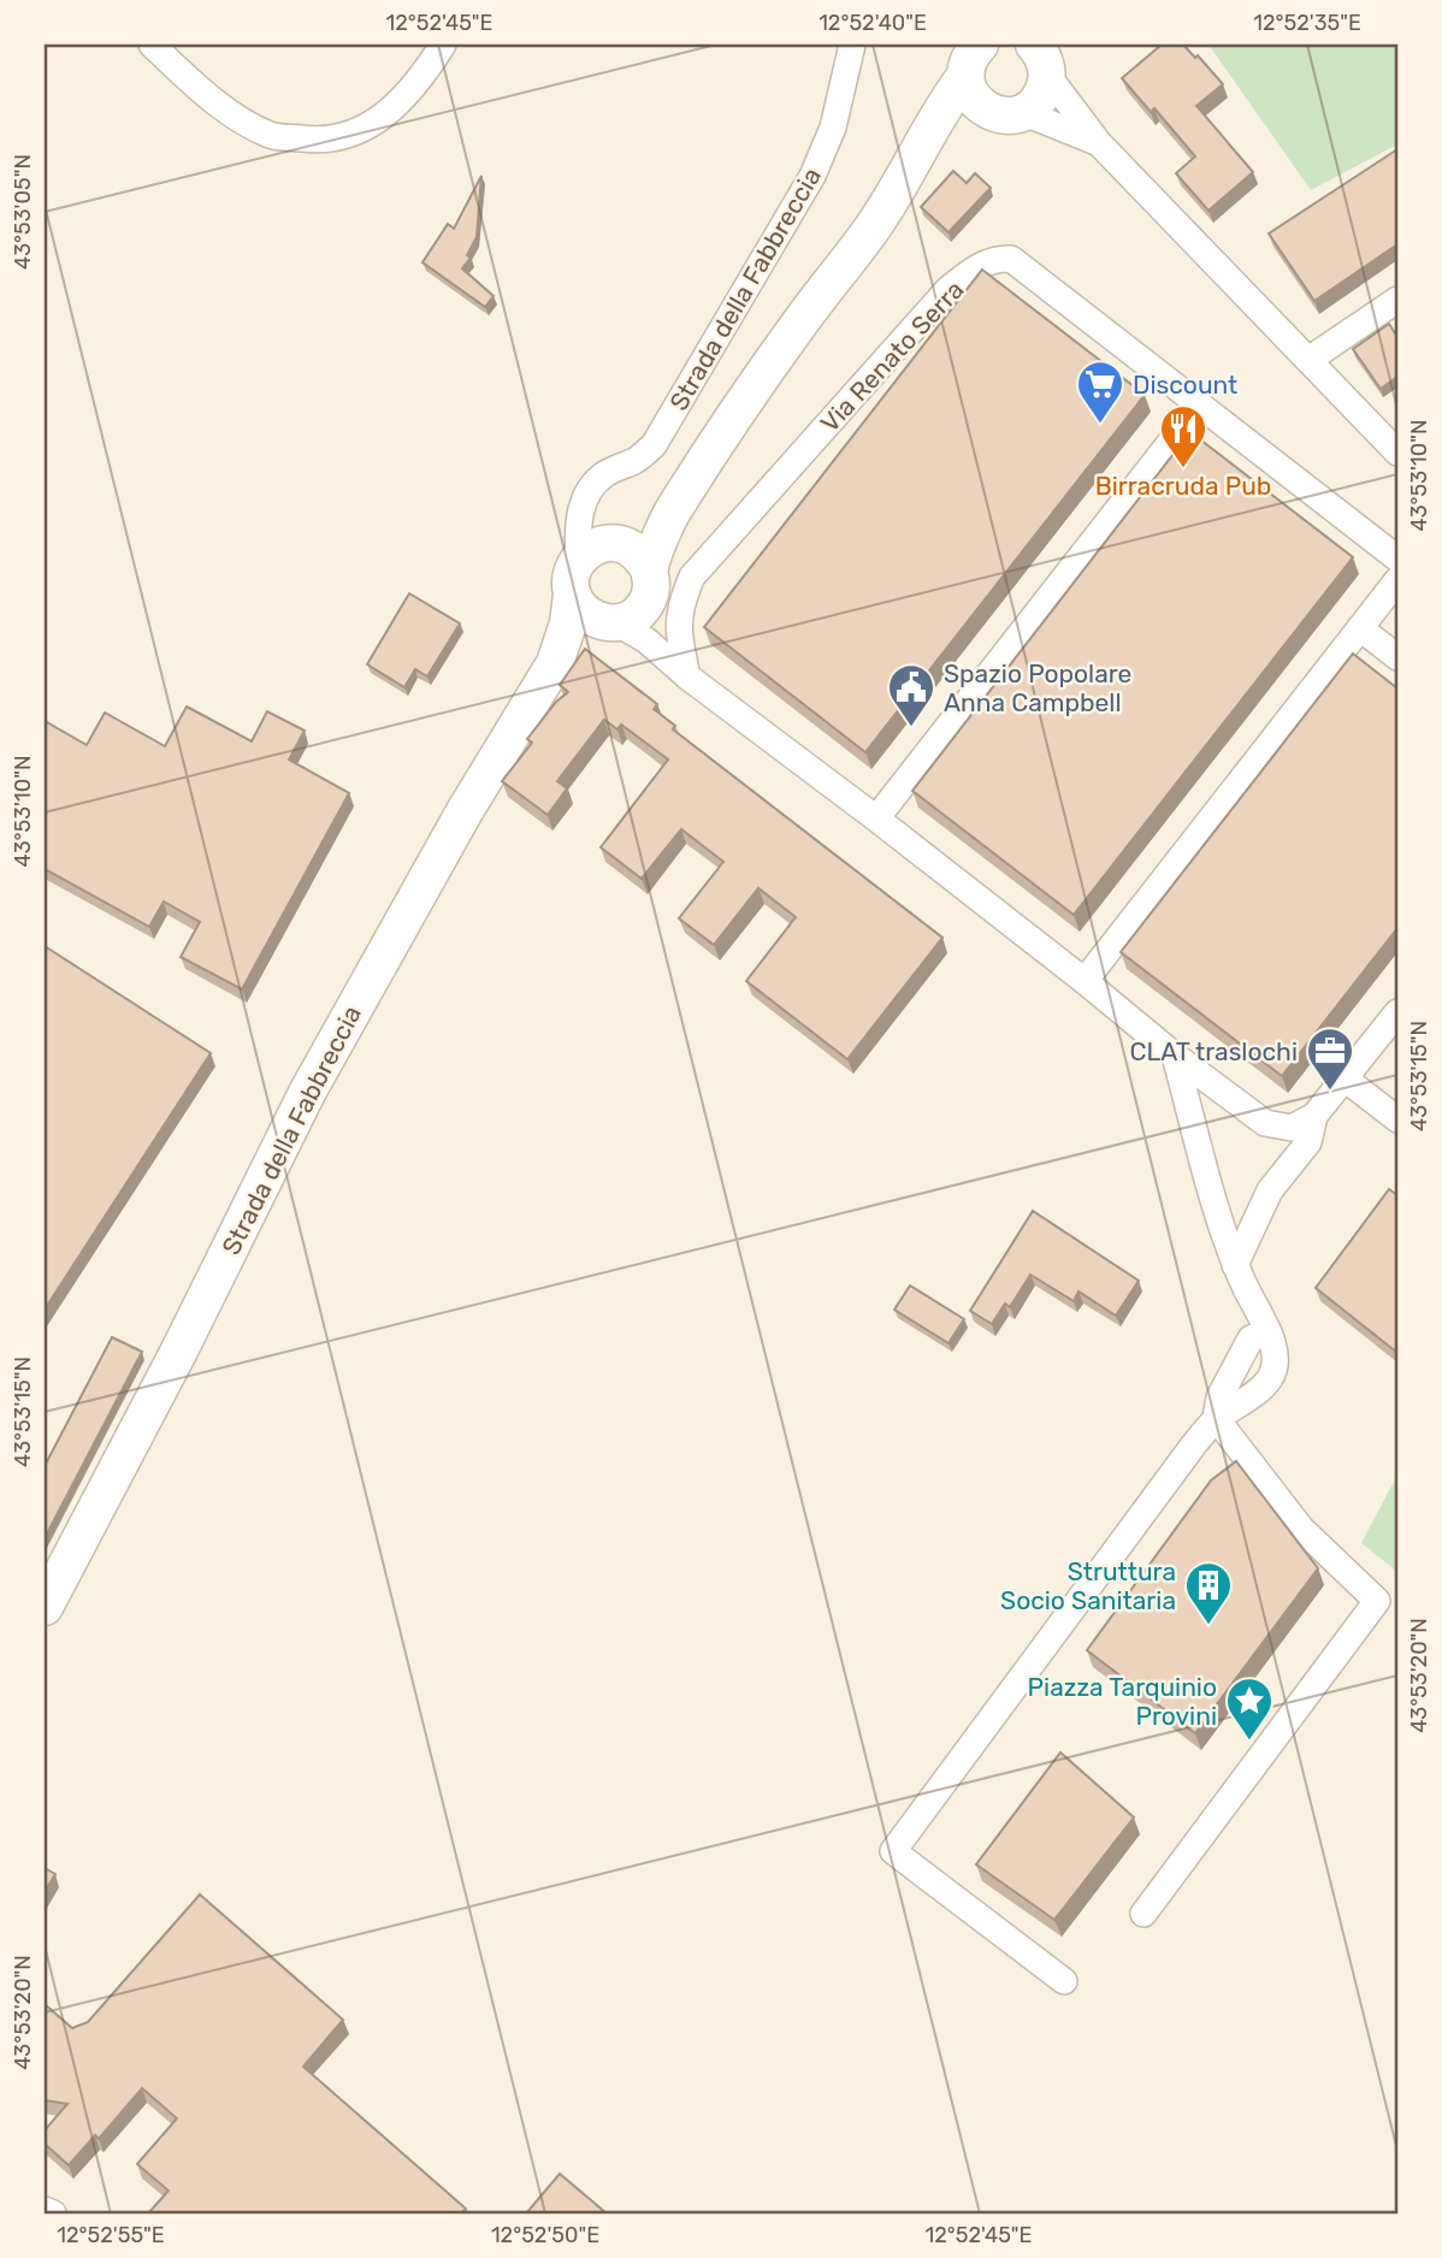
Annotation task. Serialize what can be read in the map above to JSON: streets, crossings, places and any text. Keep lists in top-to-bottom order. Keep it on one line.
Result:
{"streets":{"street":["Strada della Fabbreccia","Via Renato Serra"]},"places":{"supermarket":["Discount"],"restaurant":["Birracruda Pub"],"public building":["Spazio Popolare Anna Campbell"],"office":["CLAT traslochi"],"building":["Struttura Socio Sanitaria"],"place":["Piazza Tarquinio Provini"]},"coordinates":["12°52'45\"E","12°52'40\"E","12°52'35\"E","43°53'05\"N","43°53'10\"N","43°53'15\"N","43°53'20\"N","12°52'55\"E","12°52'50\"E"]}
